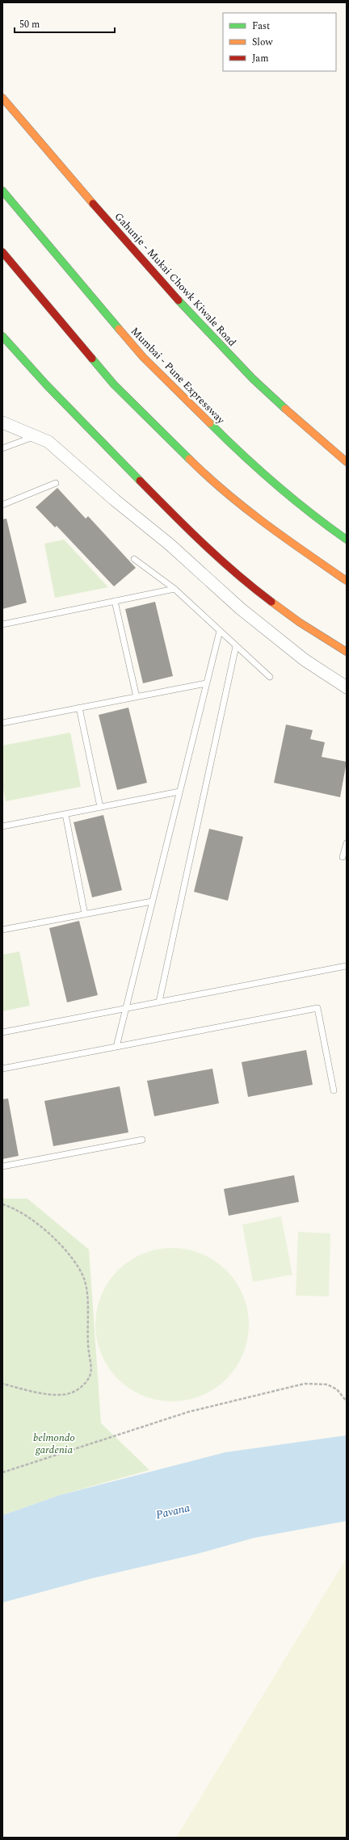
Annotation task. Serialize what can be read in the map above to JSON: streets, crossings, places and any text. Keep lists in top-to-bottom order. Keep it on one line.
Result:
{"streets":{"main road":["Gahunje - Mukai Chowk Kiwale Road","Mumbai - Pune Expressway"]},"water":["Pavana"],"parks":["belmondo gardenia"],"legend":["Fast","Slow","Jam"],"scale_bar":"50 m"}
